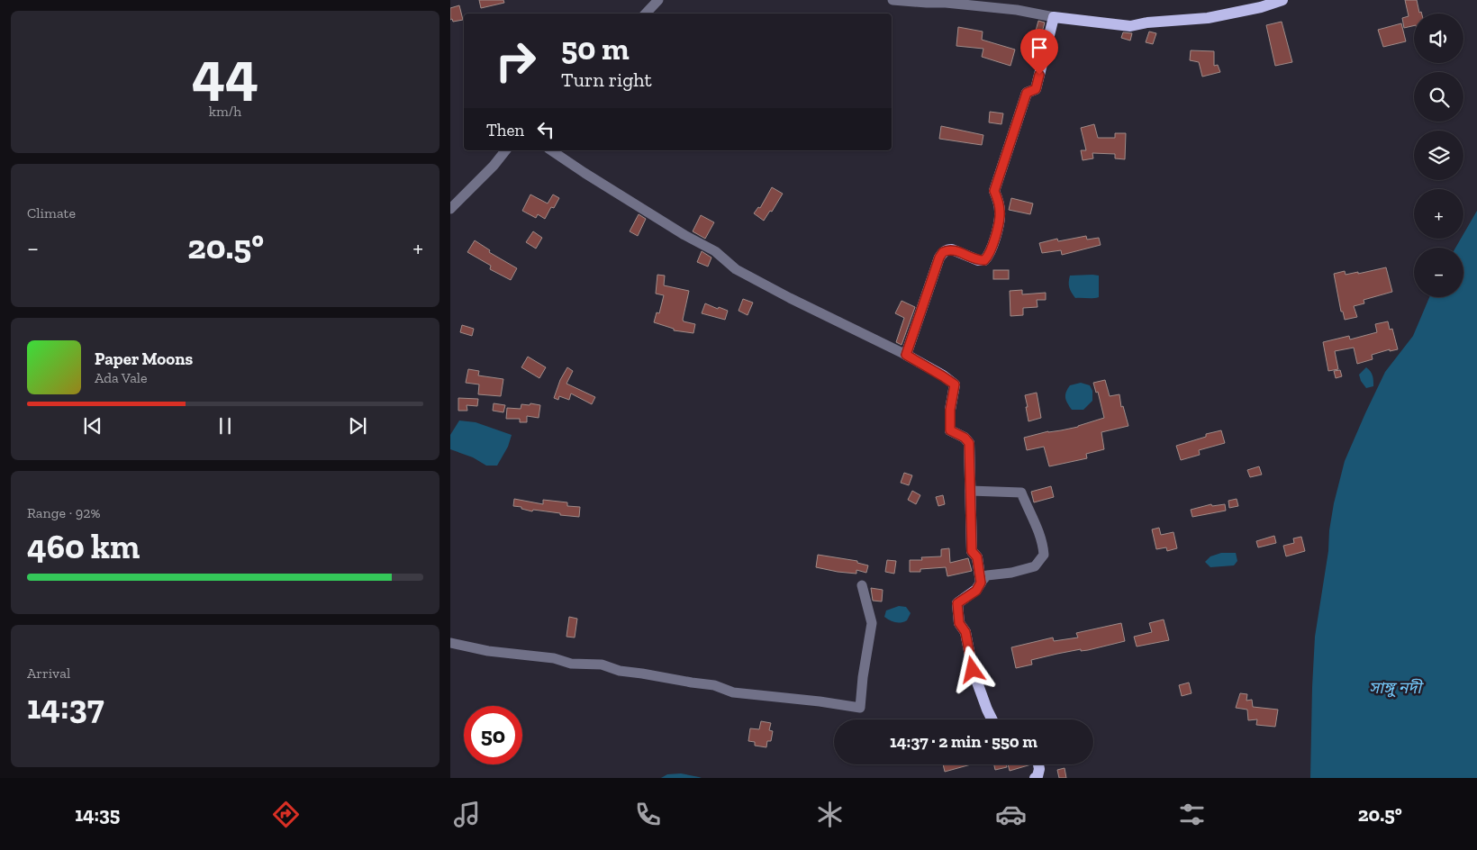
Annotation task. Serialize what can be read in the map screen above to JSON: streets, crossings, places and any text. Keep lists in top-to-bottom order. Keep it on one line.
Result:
{"water":["সাঙ্গু নদী"],"page":{"tile":[["44","km/h"],"Climate",["Range · 92%","460 km"],["Arrival","14:37"]],"map_buttons":["+","−"],"turn":["50 m","Turn right"],"then":"Then","heat":["−","20.5°","+"],"song":["Paper Moons","Ada Vale"],"limit":"50","trip":"14:37 · 2 min · 550 m","tabs":["14:35","20.5°"]}}
